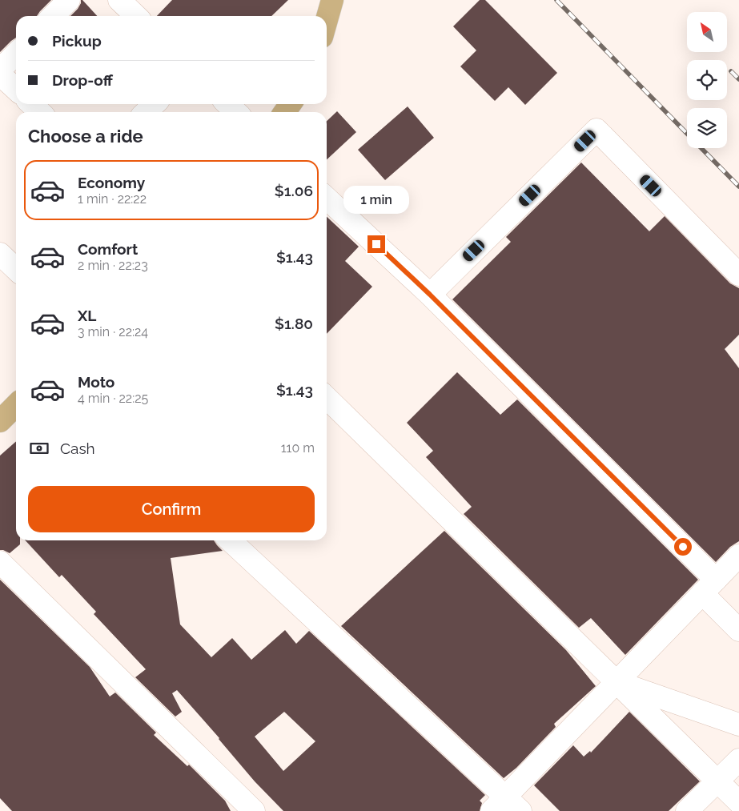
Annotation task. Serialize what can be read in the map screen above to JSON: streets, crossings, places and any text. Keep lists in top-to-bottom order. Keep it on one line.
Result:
{"north":"top left","page":{"banner":["Pickup","Drop-off"],"heading":"Choose a ride","list":[{"name":"Economy","note":"1 min · 22:22","value":"$1.06"},{"name":"Comfort","note":"2 min · 22:23","value":"$1.43"},{"name":"XL","note":"3 min · 22:24","value":"$1.80"},{"name":"Moto","note":"4 min · 22:25","value":"$1.43"}],"bubble":"1 min","pay":["Cash","110 m"],"buttons":"Confirm"}}
